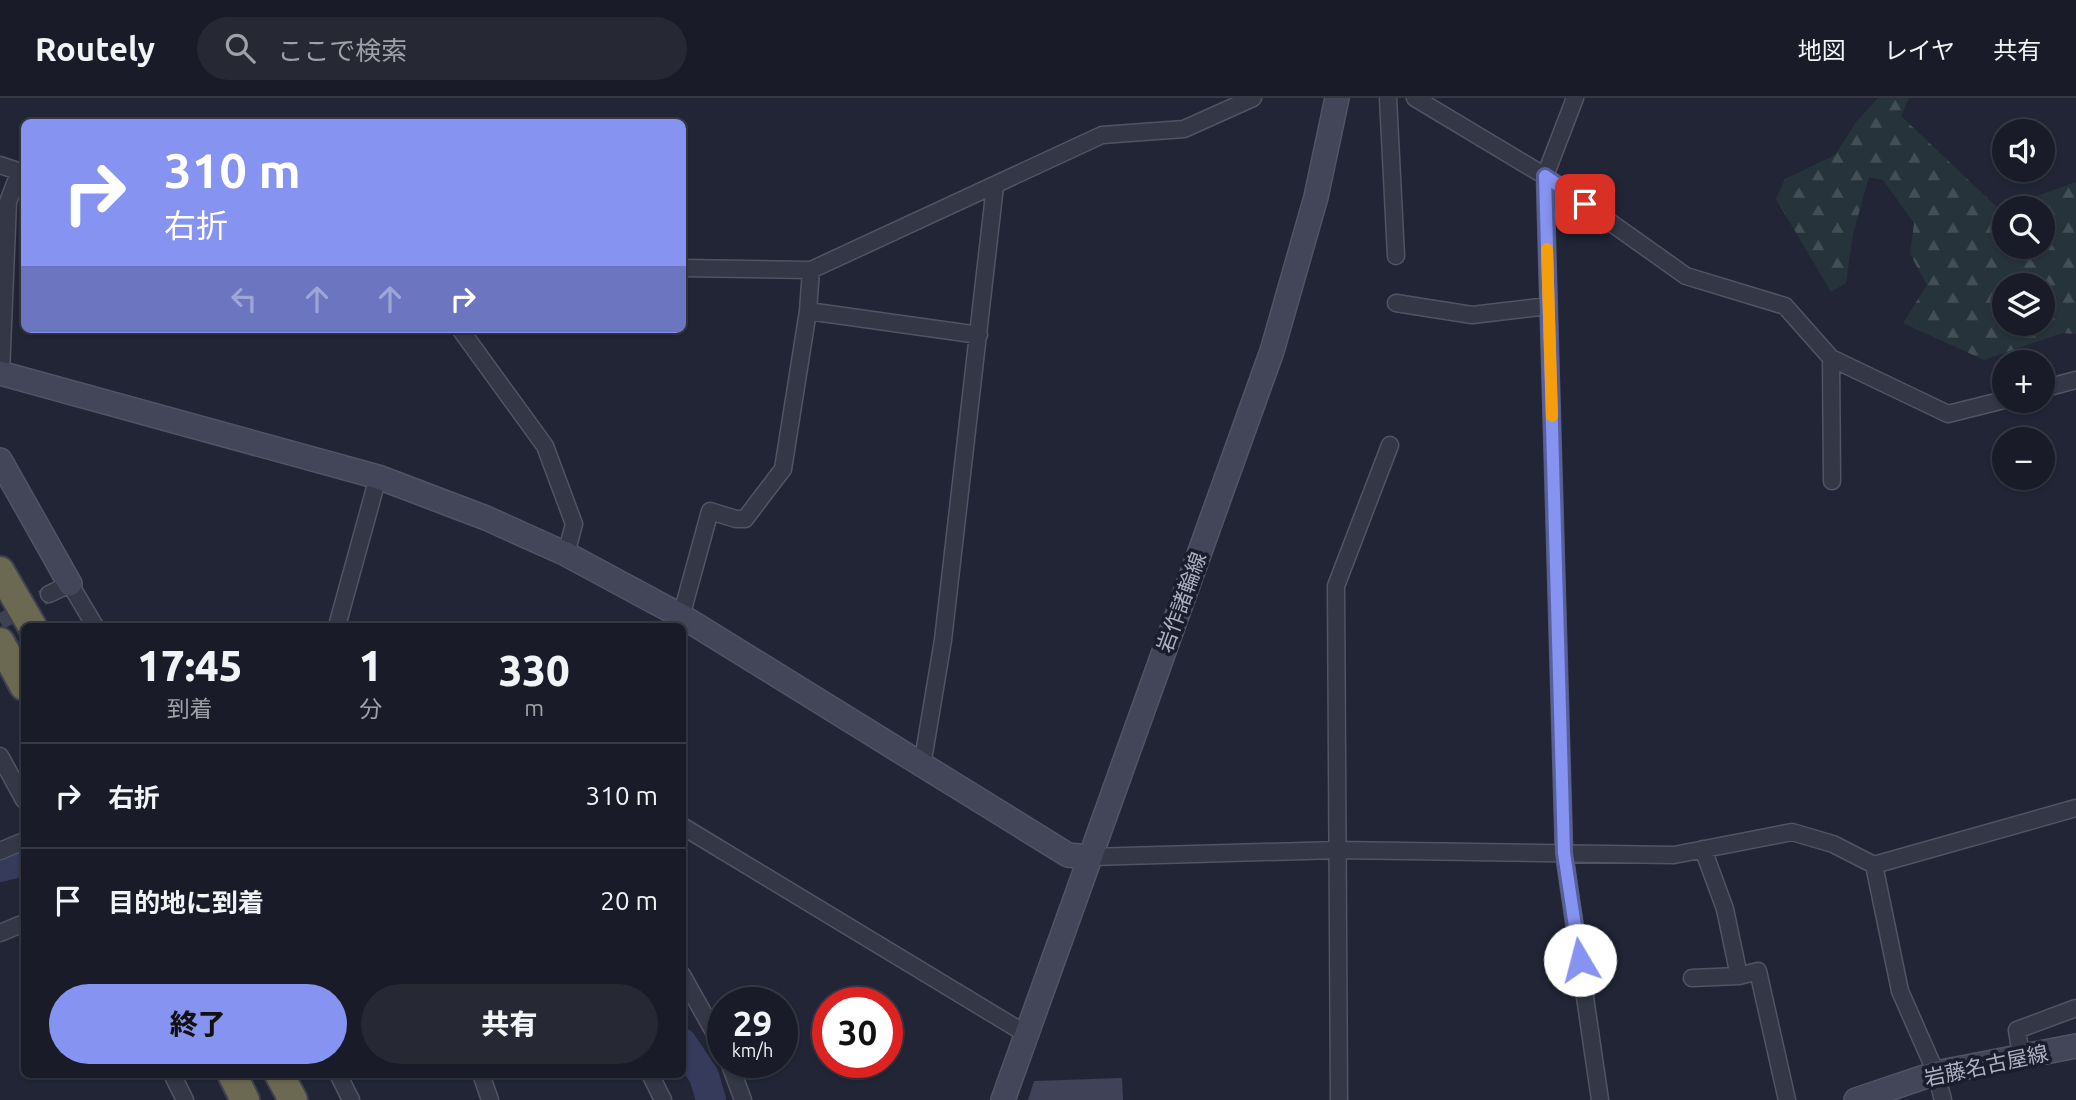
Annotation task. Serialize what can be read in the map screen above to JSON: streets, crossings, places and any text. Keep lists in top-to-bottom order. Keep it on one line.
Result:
{"streets":{"street":["岩作諸輪線","岩藤名古屋線"]},"page":{"header":"Routely","search":"ここで検索","nav":["地図","レイヤ","共有"],"map_buttons":["+","−"],"turn":["310 m","右折"],"eta":["17:45","到着","1","分","330","m"],"list":[{"name":"右折","value":"310 m"},{"name":"目的地に到着","value":"20 m"}],"buttons":["終了","共有"],"speed":"29 km/h","limit":"30"}}
